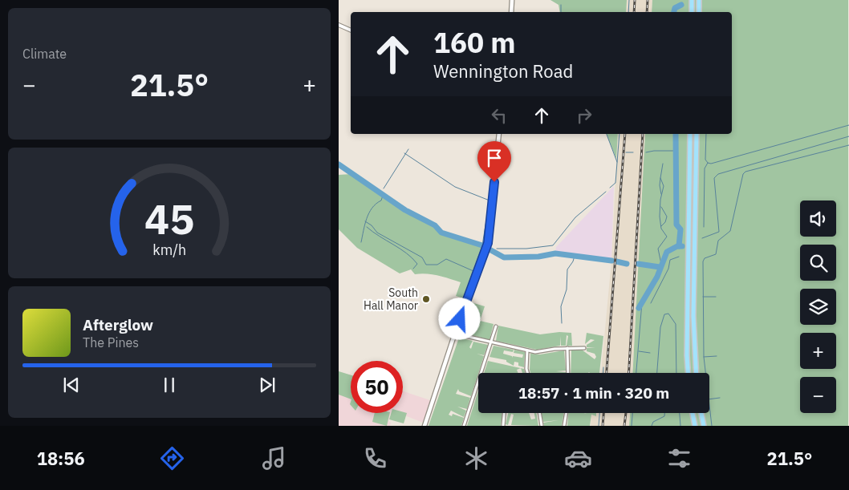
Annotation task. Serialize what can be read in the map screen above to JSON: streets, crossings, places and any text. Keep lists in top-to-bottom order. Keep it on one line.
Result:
{"places":["South Hall Manor"],"page":{"tile":"Climate","turn":["160 m","Wennington Road"],"heat":["−","21.5°","+"],"map_buttons":["+","−"],"song":["Afterglow","The Pines"],"limit":"50","trip":"18:57 · 1 min · 320 m","tabs":["18:56","21.5°"],"gauge":["45","km/h"]}}
